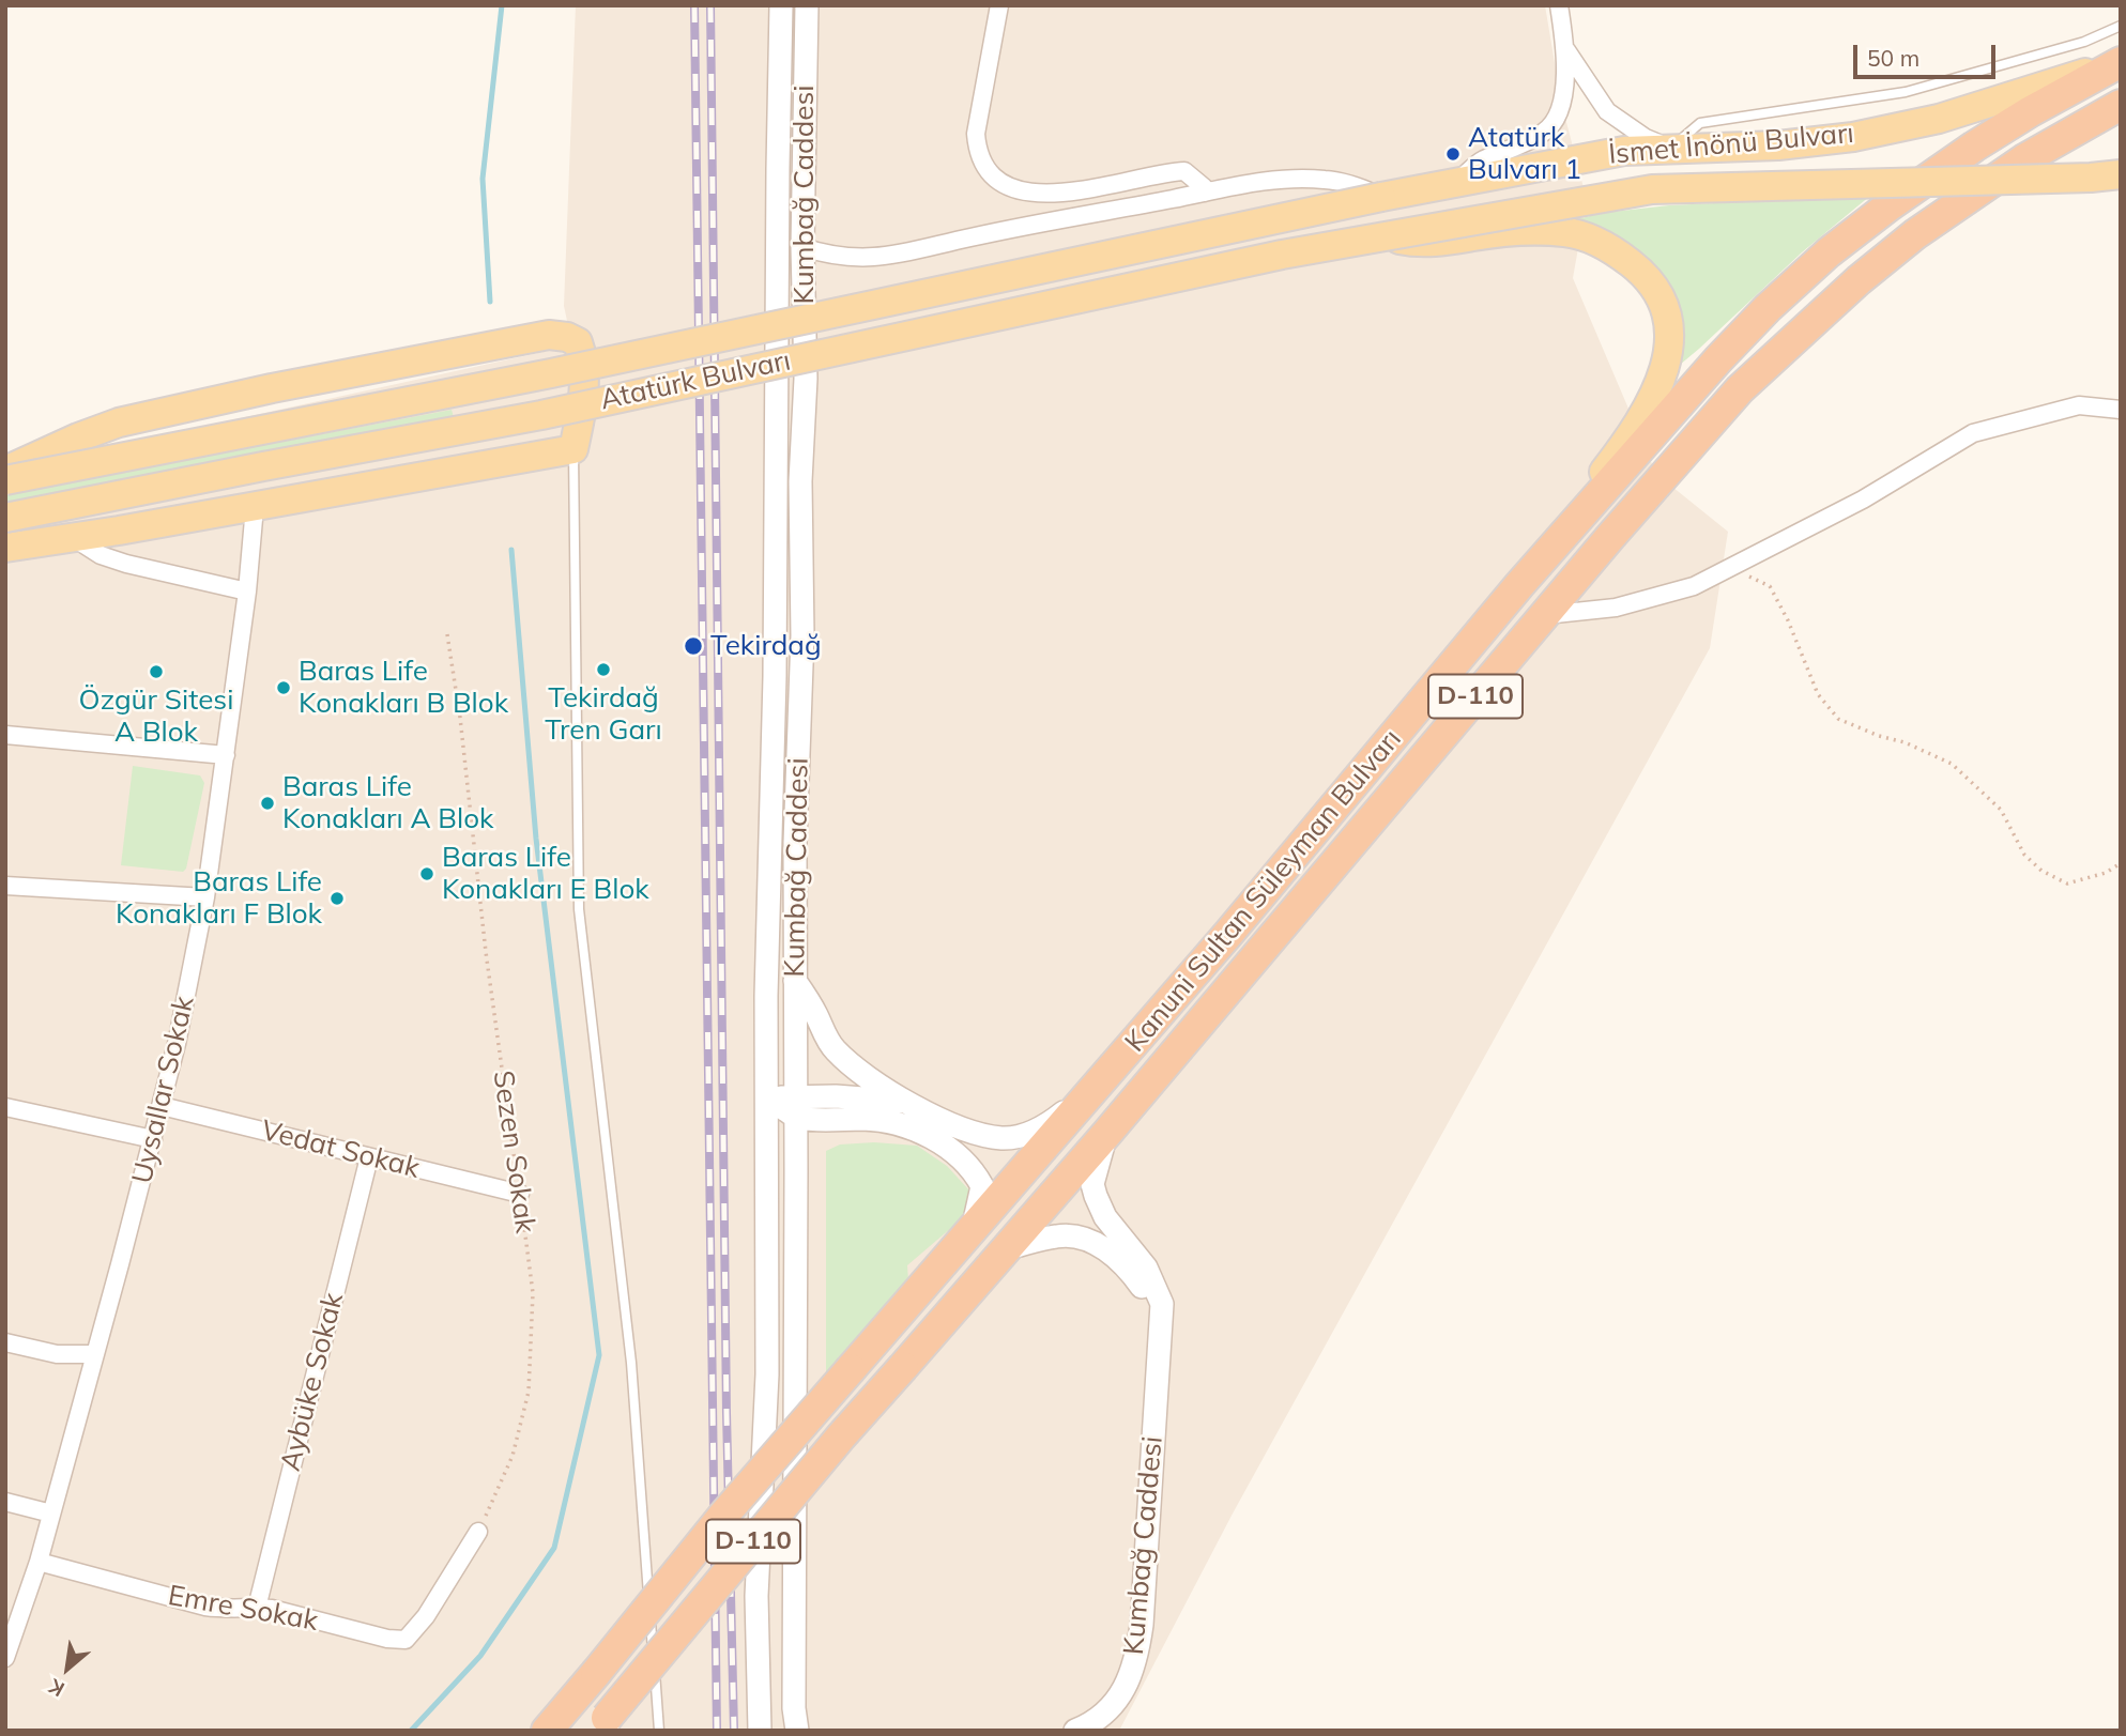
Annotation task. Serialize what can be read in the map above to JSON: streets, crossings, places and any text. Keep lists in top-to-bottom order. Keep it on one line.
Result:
{"streets":{"highway":["D-110","Kanuni Sultan Süleyman Bulvarı"],"main road":["İsmet İnönü Bulvarı","Atatürk Bulvarı"],"street":["Kumbağ Caddesi","Uysallar Sokak","Vedat Sokak","Aybüke Sokak","Emre Sokak"],"path":["Sezen Sokak"]},"crossings":[["İsmet İnönü Bulvarı","Atatürk Bulvarı"],["İsmet İnönü Bulvarı","Kanuni Sultan Süleyman Bulvarı"],["Kumbağ Caddesi","Kanuni Sultan Süleyman Bulvarı"],["Uysallar Sokak","Vedat Sokak"],["Uysallar Sokak","Emre Sokak"],["Vedat Sokak","Sezen Sokak"],["Vedat Sokak","Aybüke Sokak"],["Sezen Sokak","Emre Sokak"],["Aybüke Sokak","Emre Sokak"]],"places":["Atatürk Bulvarı 1","Tekirdağ","Tekirdağ Tren Garı","Özgür Sitesi A Blok","Baras Life Konakları B Blok","Baras Life Konakları A Blok","Baras Life Konakları E Blok","Baras Life Konakları F Blok"],"scale_bar":"50 m","north":"bottom left"}
